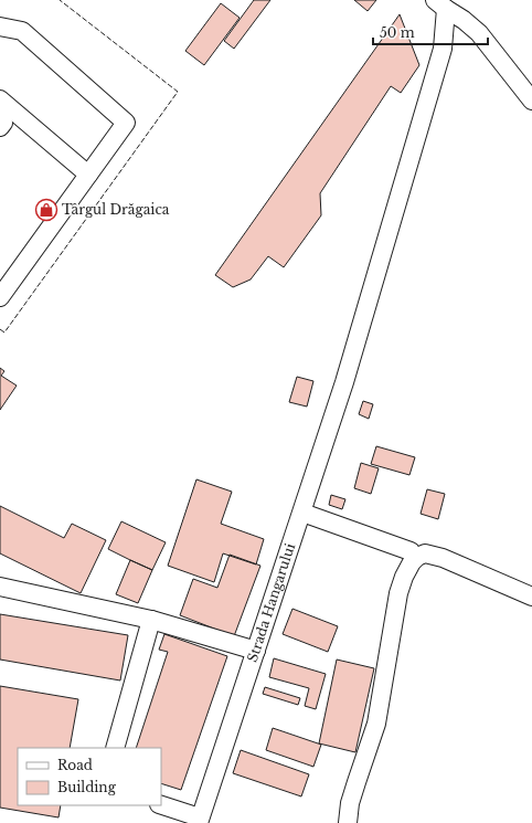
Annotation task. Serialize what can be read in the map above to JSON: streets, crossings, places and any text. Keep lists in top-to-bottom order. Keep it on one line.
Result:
{"streets":{"street":["Strada Hangarului"]},"places":{"shop":["Târgul Drăgaica"]},"legend":["Road","Building"],"scale_bar":"50 m"}
